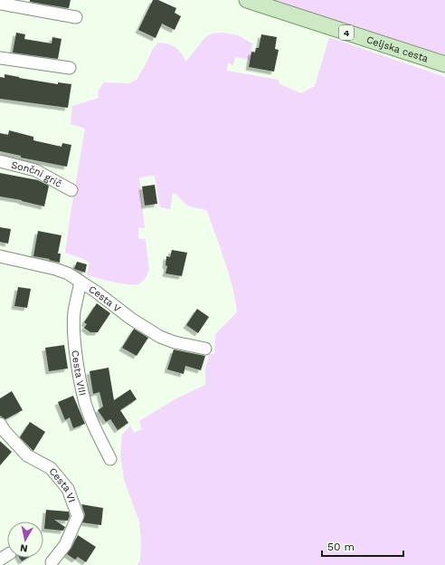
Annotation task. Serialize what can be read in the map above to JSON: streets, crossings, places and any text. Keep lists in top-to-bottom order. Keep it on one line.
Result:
{"streets":{"main road":["4","Celjska cesta"],"street":["Sončni grič","Cesta V","Cesta VIII","Cesta VI"]},"crossings":[["Cesta V","Cesta VIII"]],"scale_bar":"50 m","north":"bottom"}
